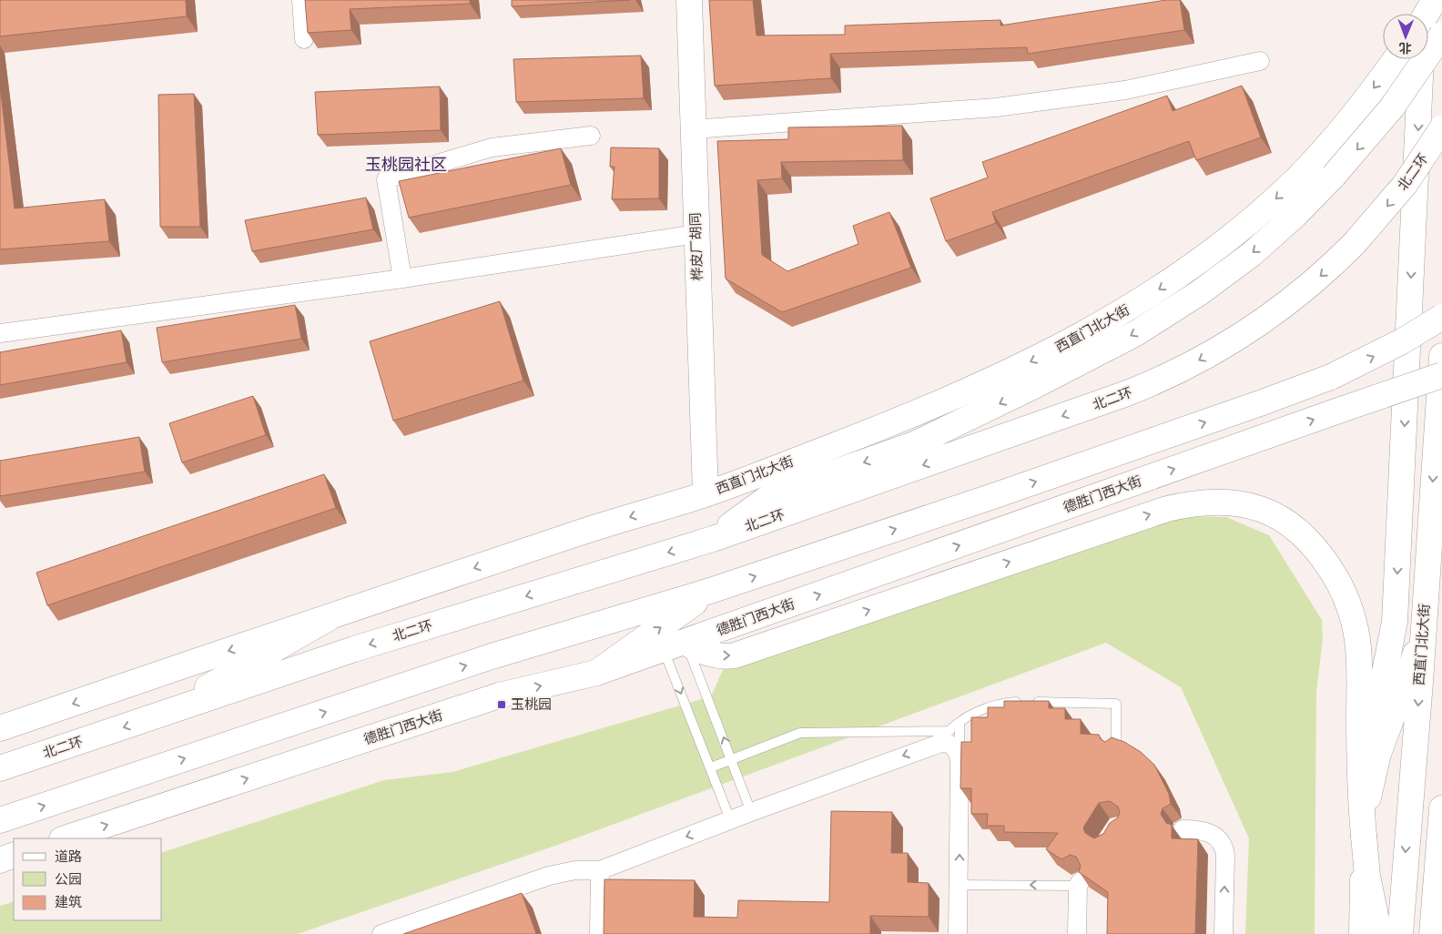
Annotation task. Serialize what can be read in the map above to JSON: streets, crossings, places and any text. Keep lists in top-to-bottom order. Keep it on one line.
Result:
{"streets":{"main road":["北二环","桦皮厂胡同","西直门北大街","德胜门西大街"]},"crossings":[["桦皮厂胡同","西直门北大街"]],"districts":["玉桃园社区"],"places":{"transit":["玉桃园"]},"legend":["道路","公园","建筑"],"north":"bottom"}
